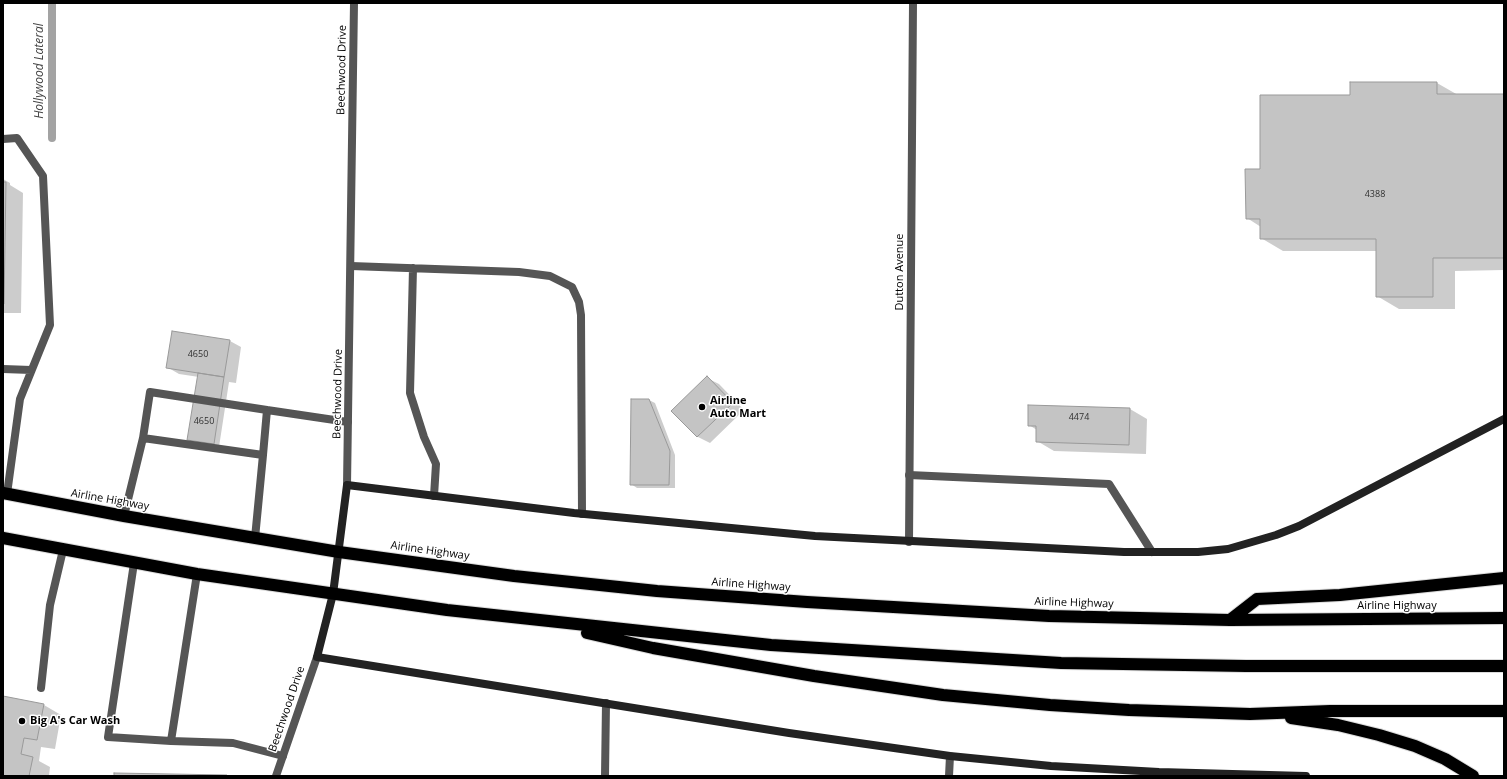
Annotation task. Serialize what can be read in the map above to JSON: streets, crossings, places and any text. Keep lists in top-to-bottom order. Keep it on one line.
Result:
{"streets":{"highway":["Airline Highway"],"street":["Beechwood Drive","Dutton Avenue"]},"crossings":[["Beechwood Drive","Airline Highway"]],"water":["Hollywood Lateral"],"places":["Airline Auto Mart","Big A's Car Wash"],"house_numbers":["4388","4650","4474","4650"]}
